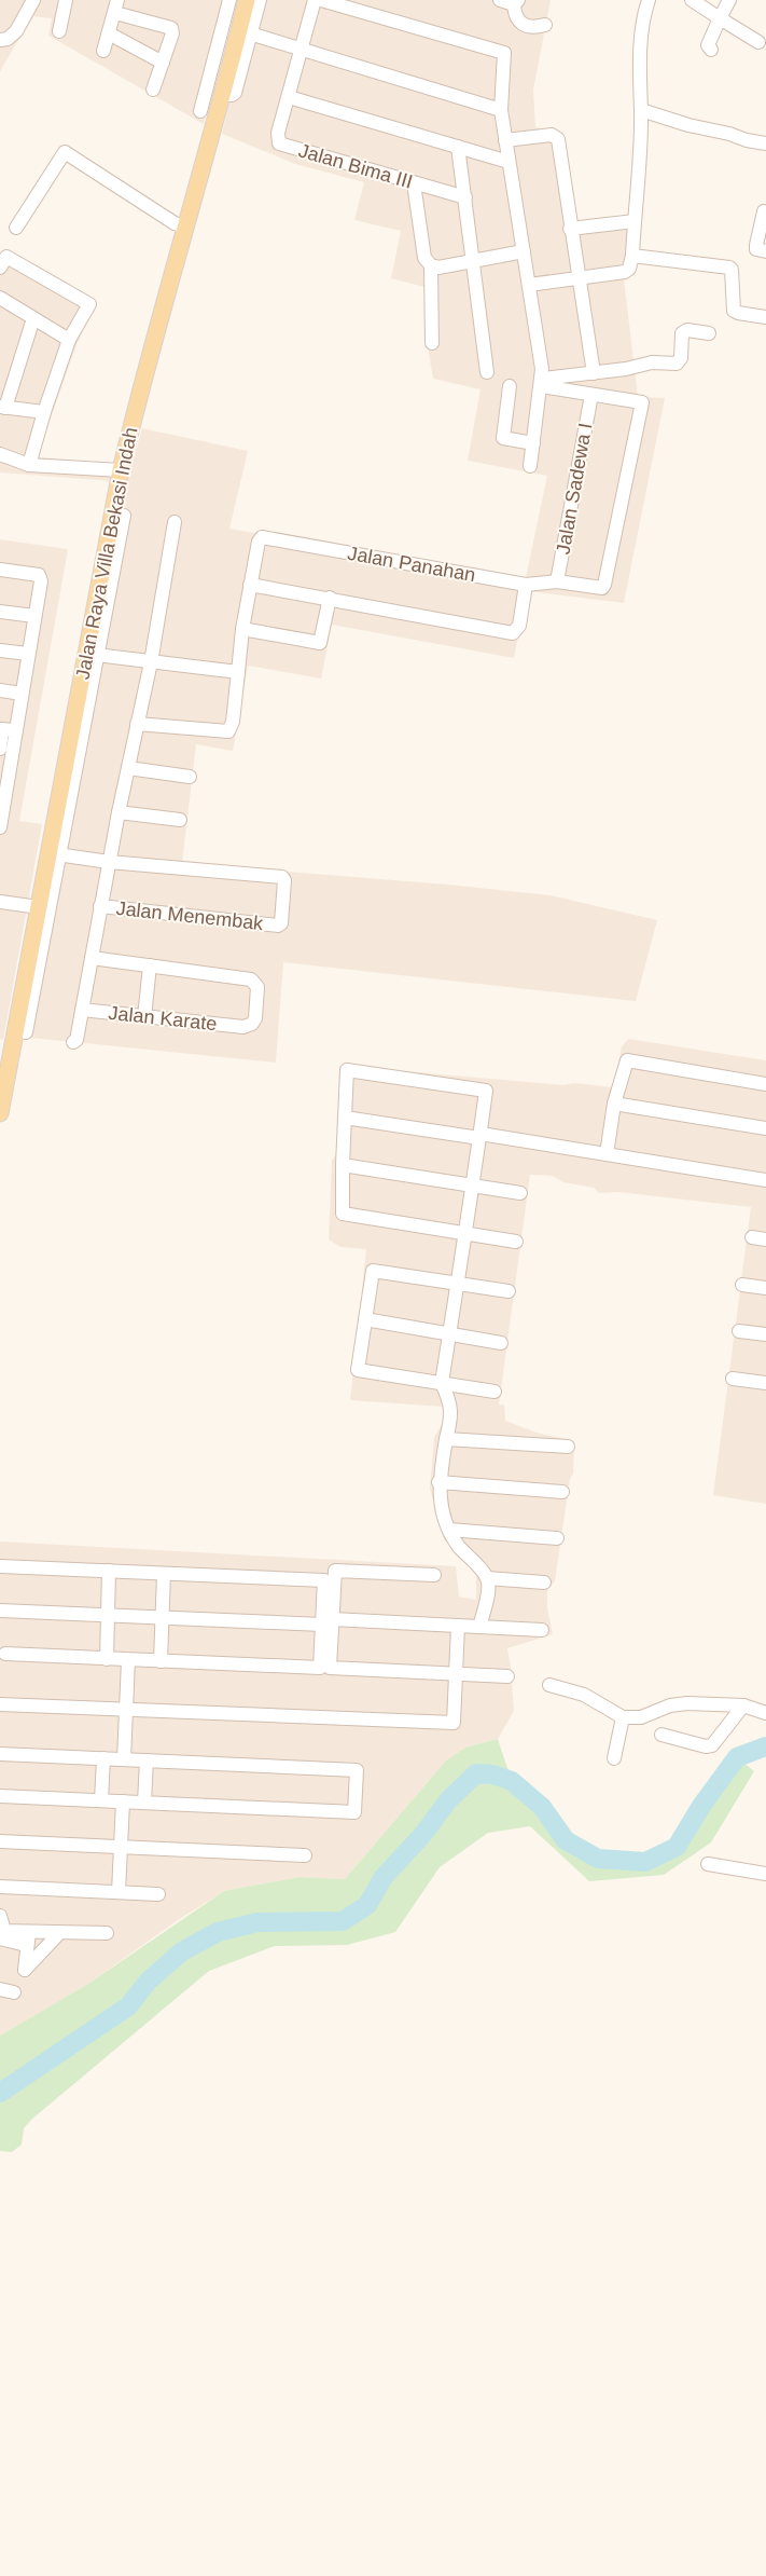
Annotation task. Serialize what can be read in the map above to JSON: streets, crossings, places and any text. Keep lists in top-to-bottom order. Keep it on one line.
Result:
{"streets":{"main road":["Jalan Raya Villa Bekasi Indah"],"street":["Jalan Bima III","Jalan Sadewa I","Jalan Panahan","Jalan Menembak","Jalan Karate"]},"crossings":[["Jalan Sadewa I","Jalan Panahan"]]}
